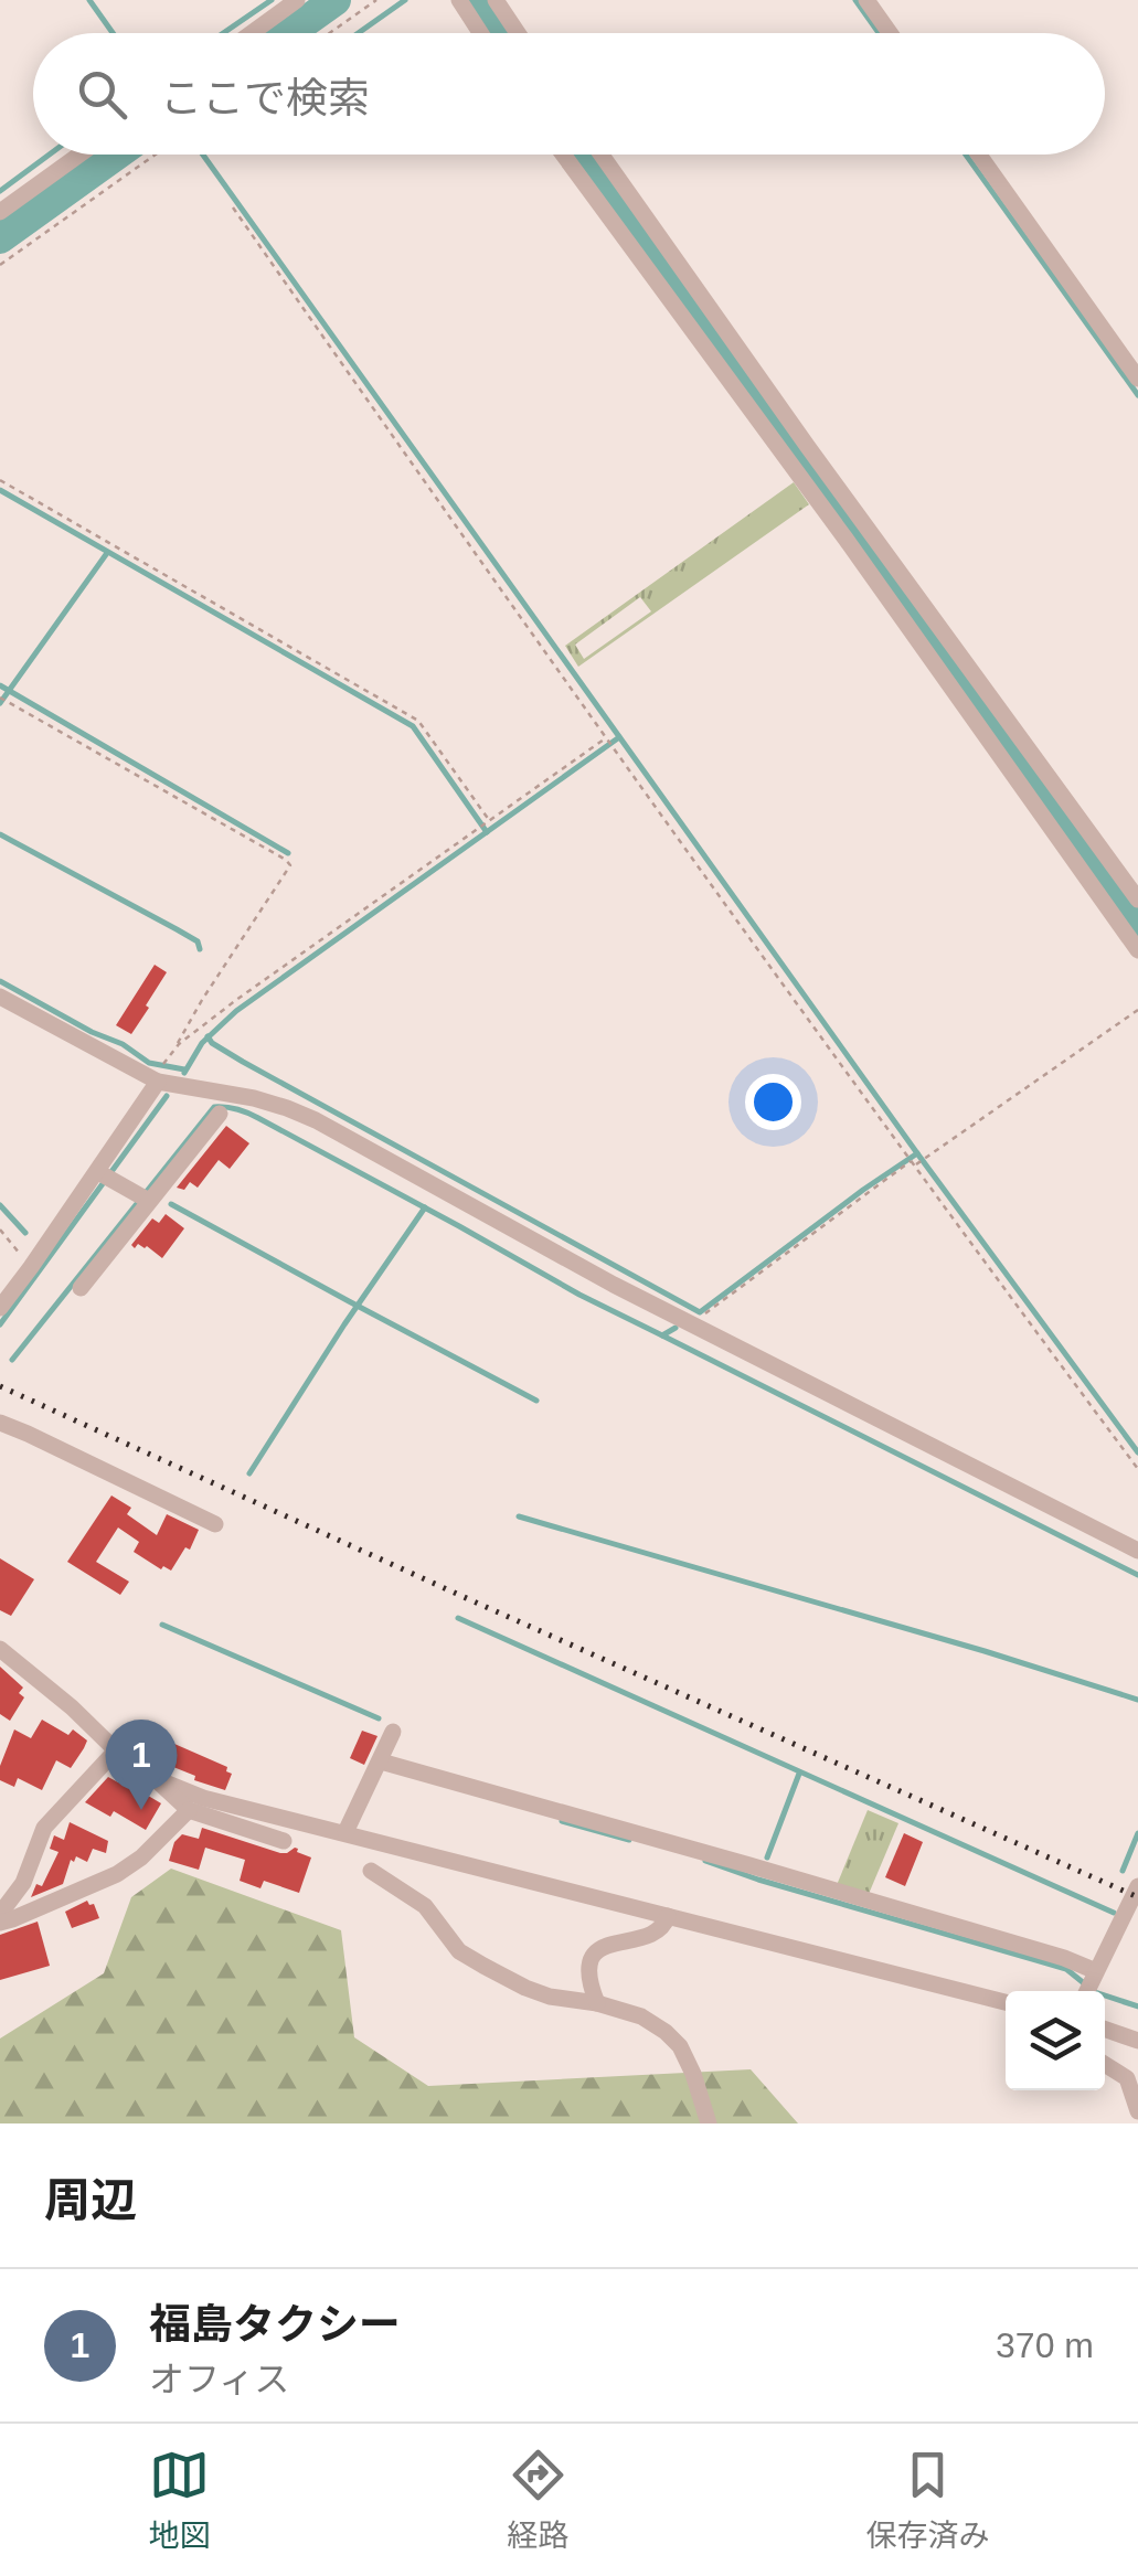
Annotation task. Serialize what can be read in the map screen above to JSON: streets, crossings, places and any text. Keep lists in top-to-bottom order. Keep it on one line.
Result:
{"page":{"search":"ここで検索","pins":"1","heading":"周辺","list":[{"mark":"1","name":"福島タクシー","note":"オフィス","value":"370 m"}],"nav":["地図","経路","保存済み"]}}
